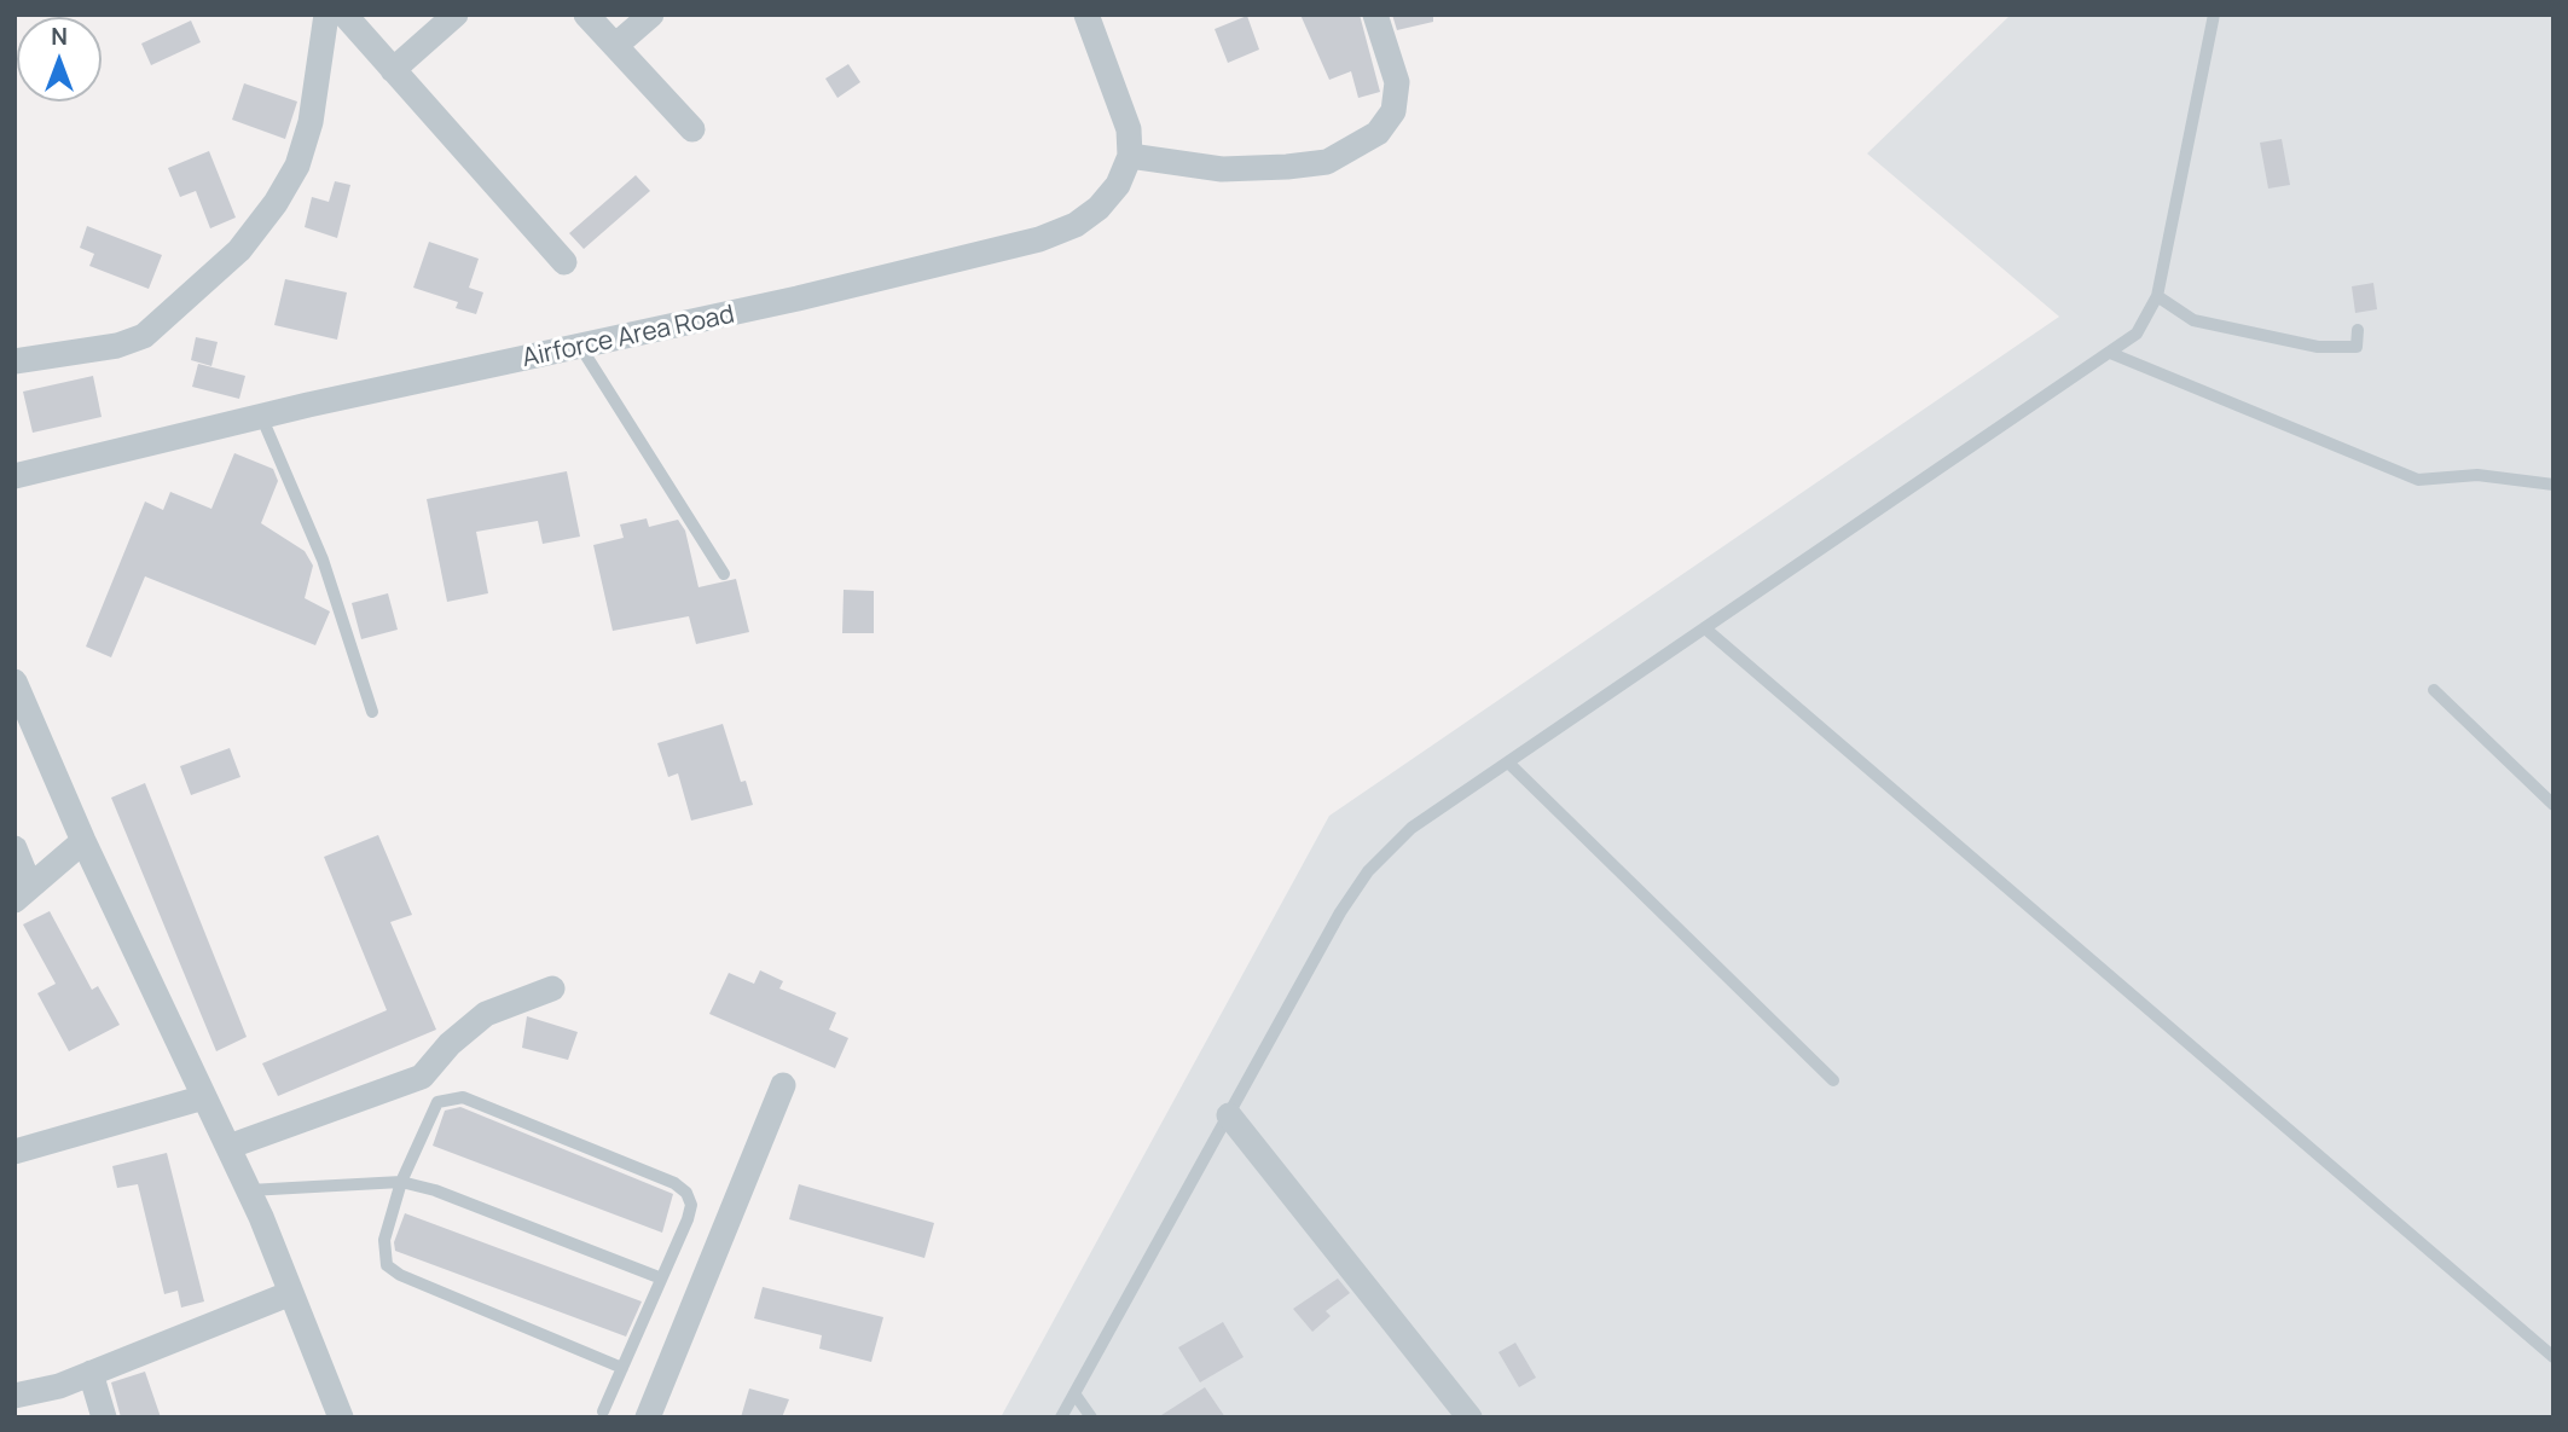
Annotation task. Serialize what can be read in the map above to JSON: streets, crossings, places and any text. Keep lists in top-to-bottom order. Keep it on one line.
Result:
{"streets":{"street":["Airforce Area Road"]},"north":"top"}
